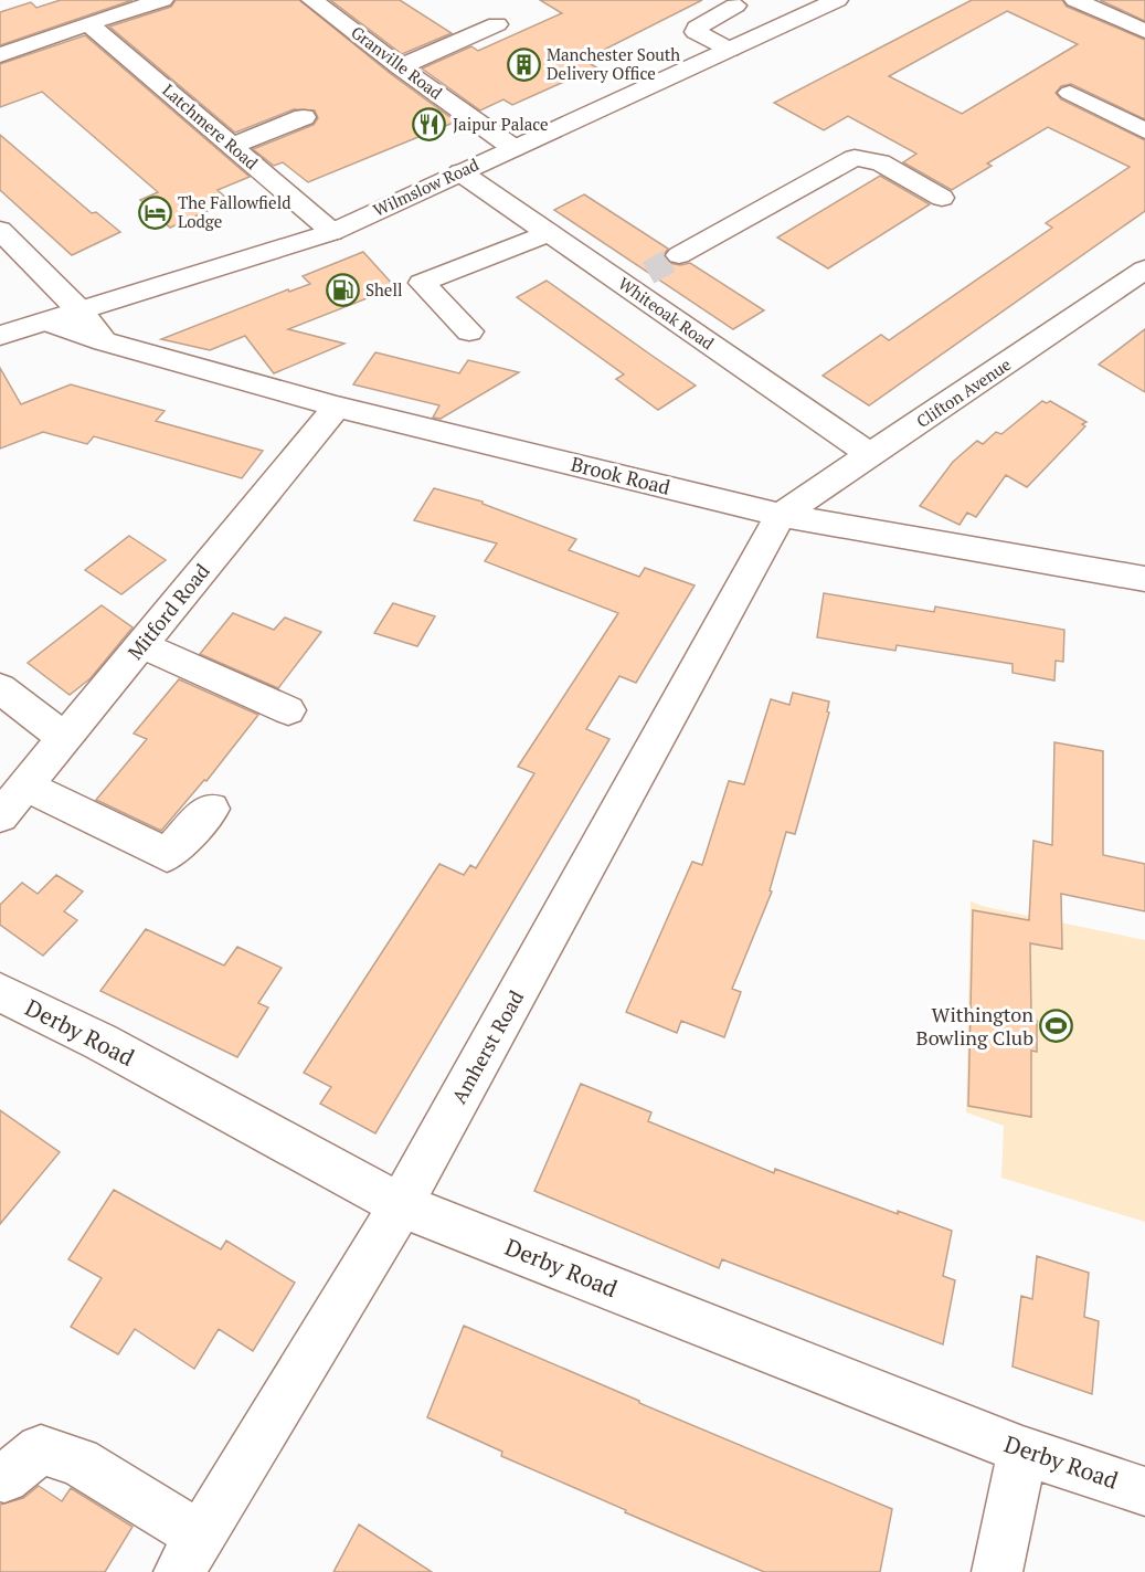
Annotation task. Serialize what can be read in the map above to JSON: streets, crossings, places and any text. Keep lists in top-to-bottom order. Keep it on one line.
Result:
{"streets":{"street":["Granville Road","Latchmere Road","Wilmslow Road","Whiteoak Road","Clifton Avenue","Brook Road","Mitford Road","Derby Road","Amherst Road"]},"crossings":[["Granville Road","Wilmslow Road"],["Latchmere Road","Wilmslow Road"],["Wilmslow Road","Whiteoak Road"],["Wilmslow Road","Brook Road"],["Whiteoak Road","Clifton Avenue"],["Clifton Avenue","Brook Road"],["Clifton Avenue","Amherst Road"],["Brook Road","Mitford Road"],["Brook Road","Amherst Road"],["Derby Road","Amherst Road"]],"places":{"building":["Manchester South Delivery Office"],"restaurant":["Jaipur Palace"],"hotel":["The Fallowfield Lodge"],"fuel station":["Shell"],"sports":["Withington Bowling Club"]}}
